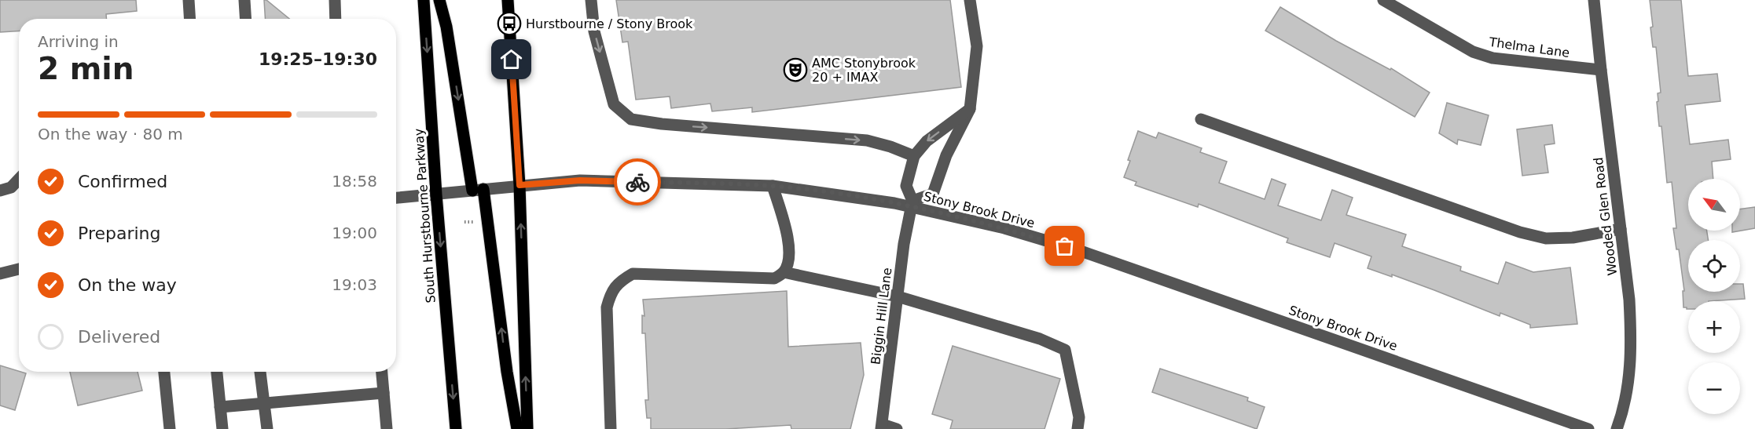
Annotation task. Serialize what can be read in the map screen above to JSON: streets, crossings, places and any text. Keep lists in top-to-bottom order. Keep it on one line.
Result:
{"streets":{"main road":["South Hurstbourne Parkway"],"street":["Thelma Lane","Stony Brook Drive","Wooded Glen Road","Biggin Hill Lane"]},"crossings":[["Thelma Lane","Wooded Glen Road"],["Stony Brook Drive","South Hurstbourne Parkway"],["Stony Brook Drive","Biggin Hill Lane"]],"places":{"bus stop":["Hurstbourne / Stony Brook"],"theatre":["AMC Stonybrook 20 + IMAX"]},"north":"top left","page":{"heading":["2 min","Arriving in","19:25–19:30"],"bar":"On the way · 80 m","list":[["Confirmed","18:58"],["Preparing","19:00"],["On the way","19:03"],"Delivered"],"map_buttons":["+","−"]}}
